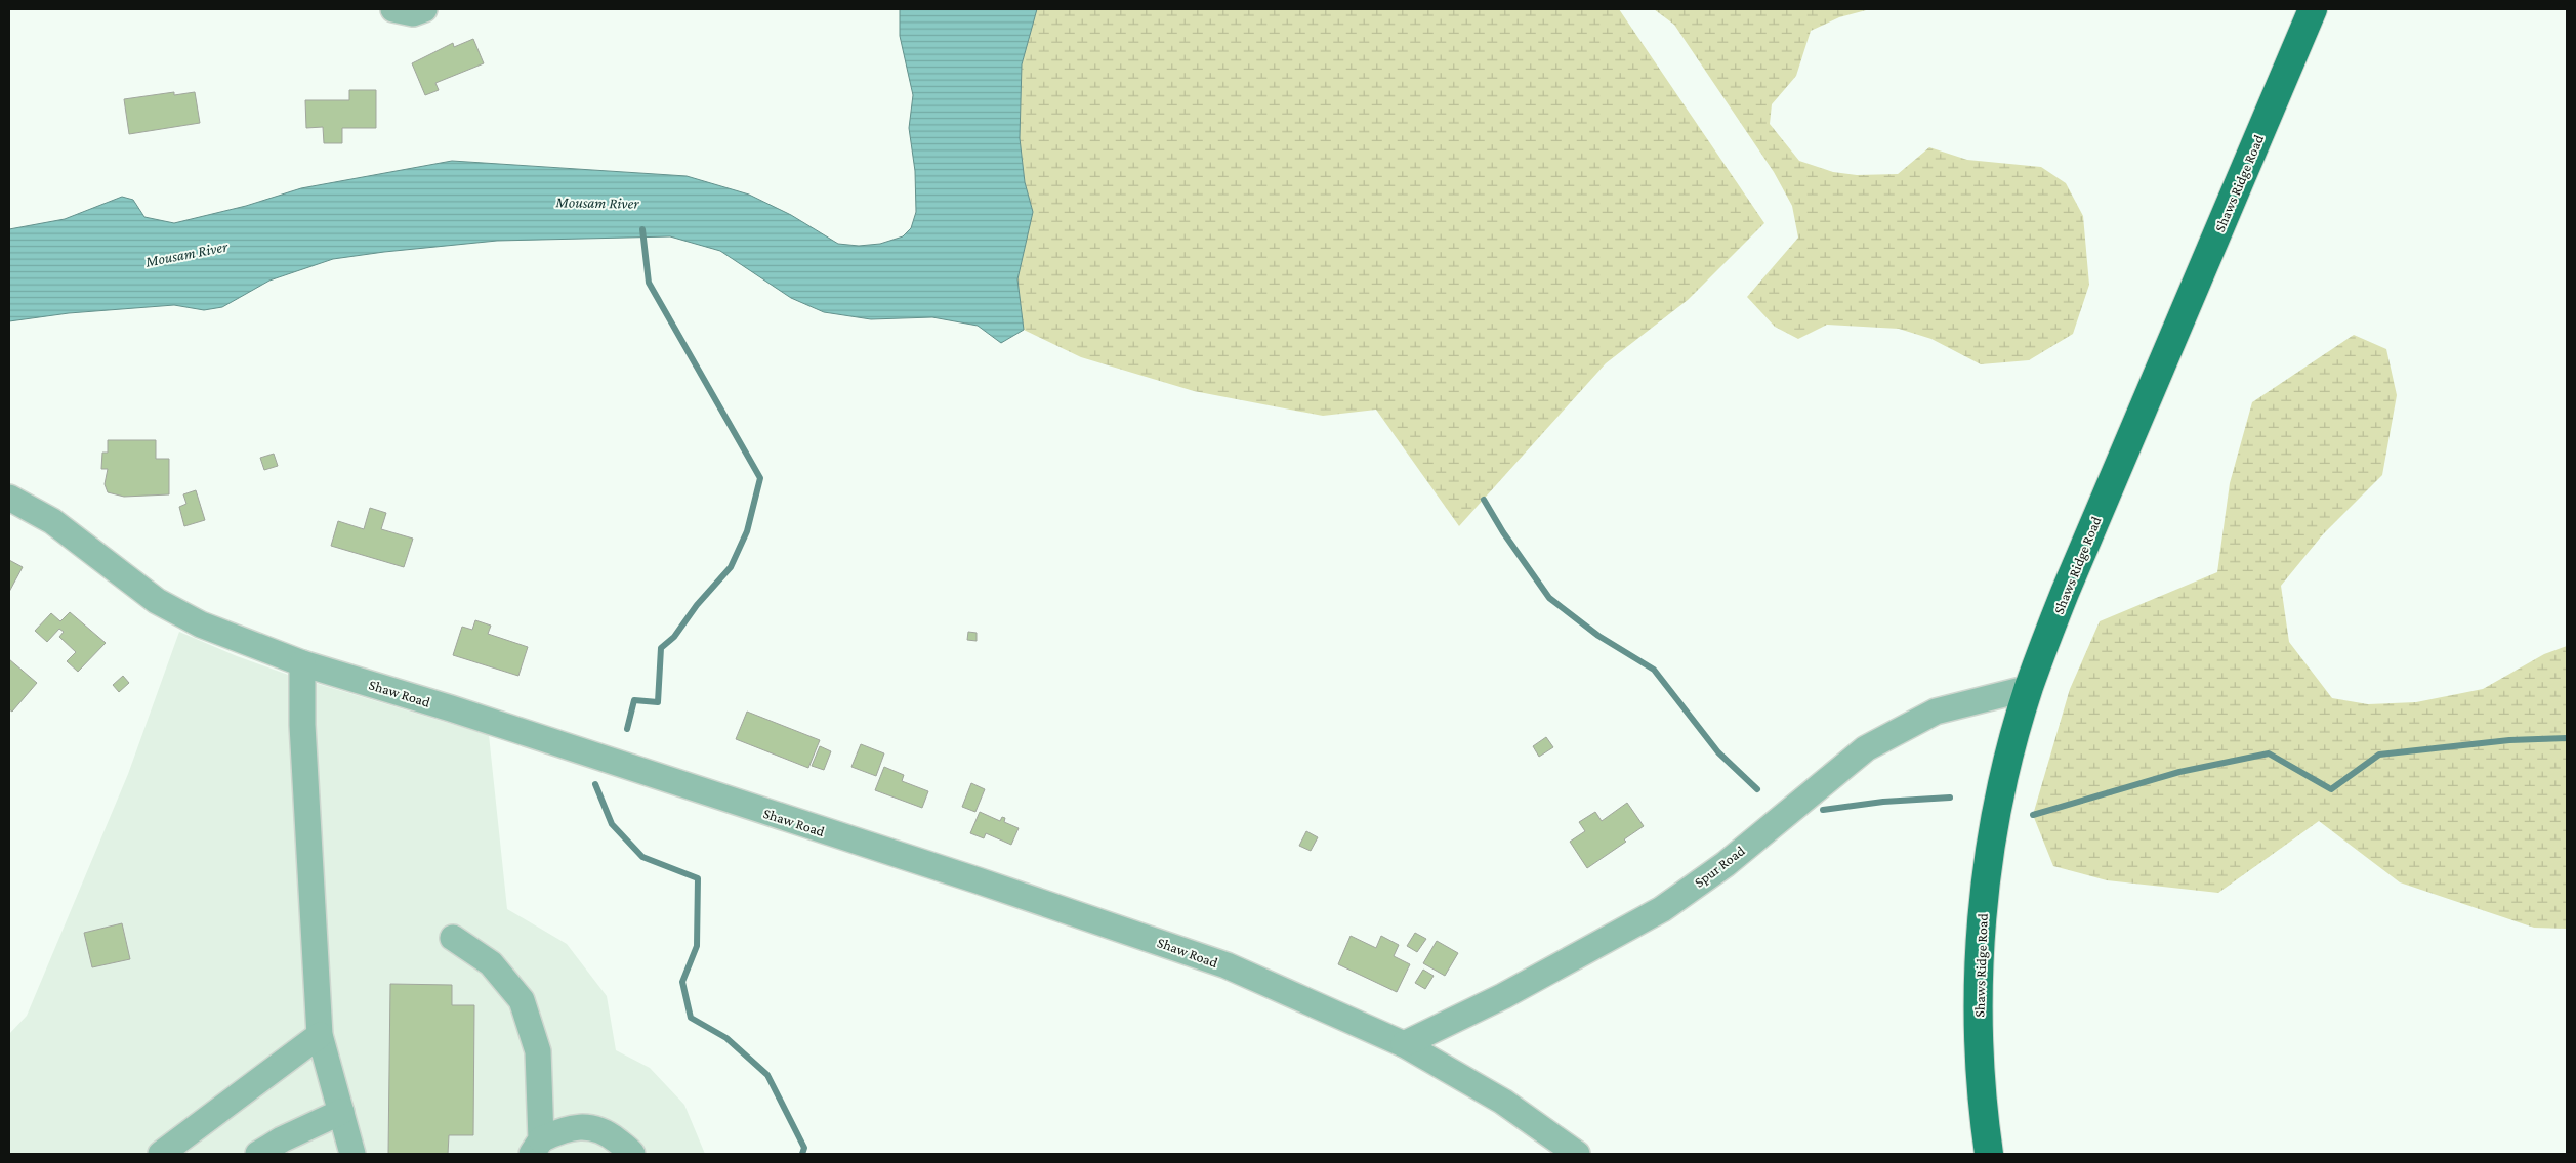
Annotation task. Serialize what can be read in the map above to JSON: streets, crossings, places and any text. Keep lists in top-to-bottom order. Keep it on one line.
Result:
{"streets":{"main road":["Shaws Ridge Road"],"street":["Shaw Road","Spur Road"]},"crossings":[["Shaws Ridge Road","Spur Road"],["Shaw Road","Spur Road"]],"water":["Mousam River"]}
